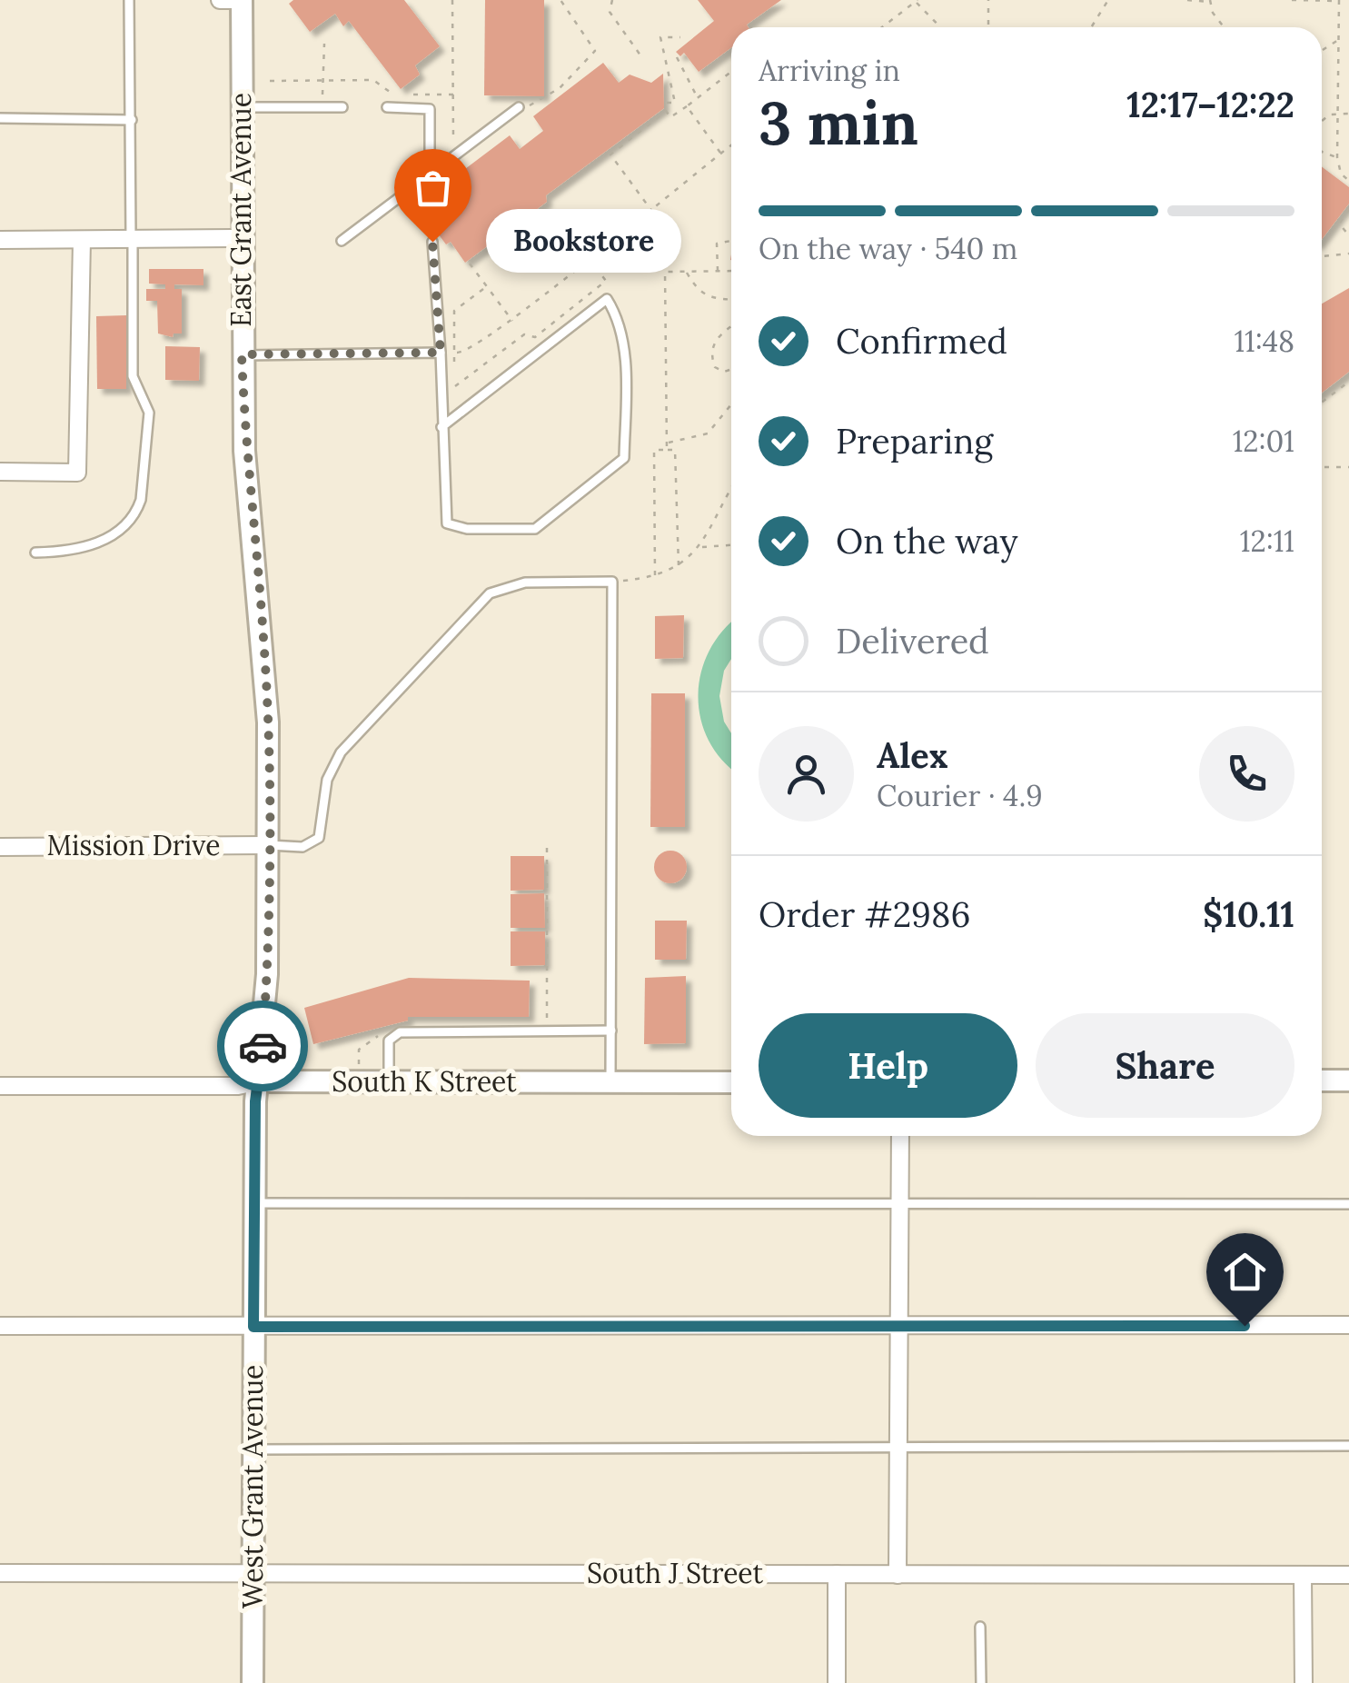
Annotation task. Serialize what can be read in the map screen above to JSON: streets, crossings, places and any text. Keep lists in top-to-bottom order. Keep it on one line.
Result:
{"streets":{"street":["East Grant Avenue","Mission Drive","South K Street","West Grant Avenue","South J Street"]},"crossings":[["East Grant Avenue","West Grant Avenue"],["Mission Drive","West Grant Avenue"],["South K Street","West Grant Avenue"],["West Grant Avenue","South J Street"]],"places":["Bookstore"],"page":{"heading":["3 min","Arriving in","12:17–12:22"],"panel":["Alex","Courier · 4.9","Order #2986","$10.11"],"bar":"On the way · 540 m","bubble":"Bookstore","list":[["Confirmed","11:48"],["Preparing","12:01"],["On the way","12:11"],"Delivered"],"buttons":["Help","Share"]}}
